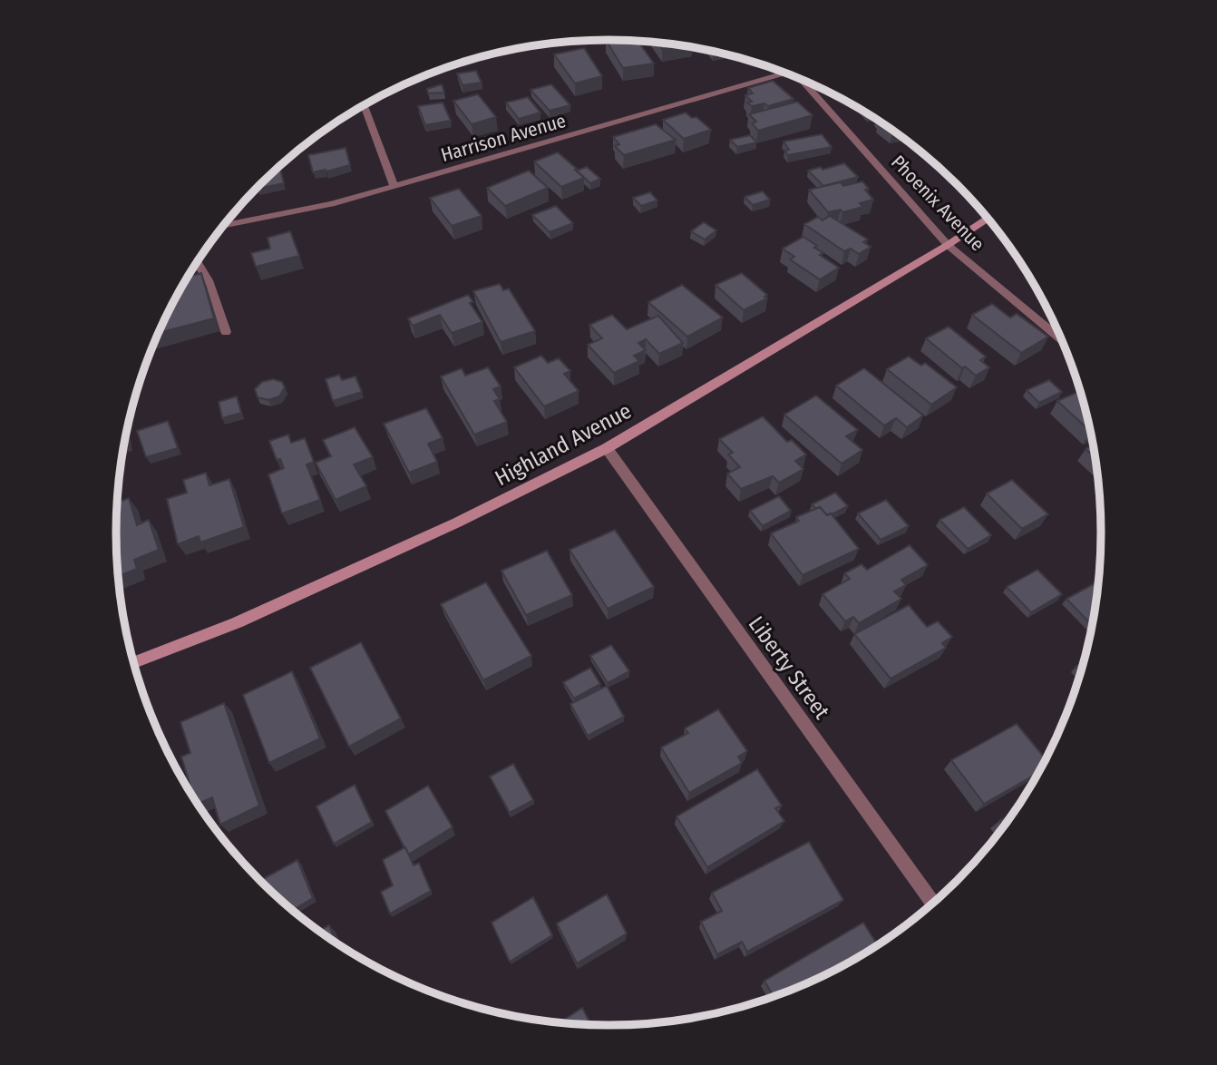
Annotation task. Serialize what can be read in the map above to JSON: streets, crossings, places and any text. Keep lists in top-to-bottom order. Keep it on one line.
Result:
{"streets":{"street":["Harrison Avenue","Phoenix Avenue","Highland Avenue","Liberty Street"]},"crossings":[["Phoenix Avenue","Highland Avenue"],["Highland Avenue","Liberty Street"]]}
